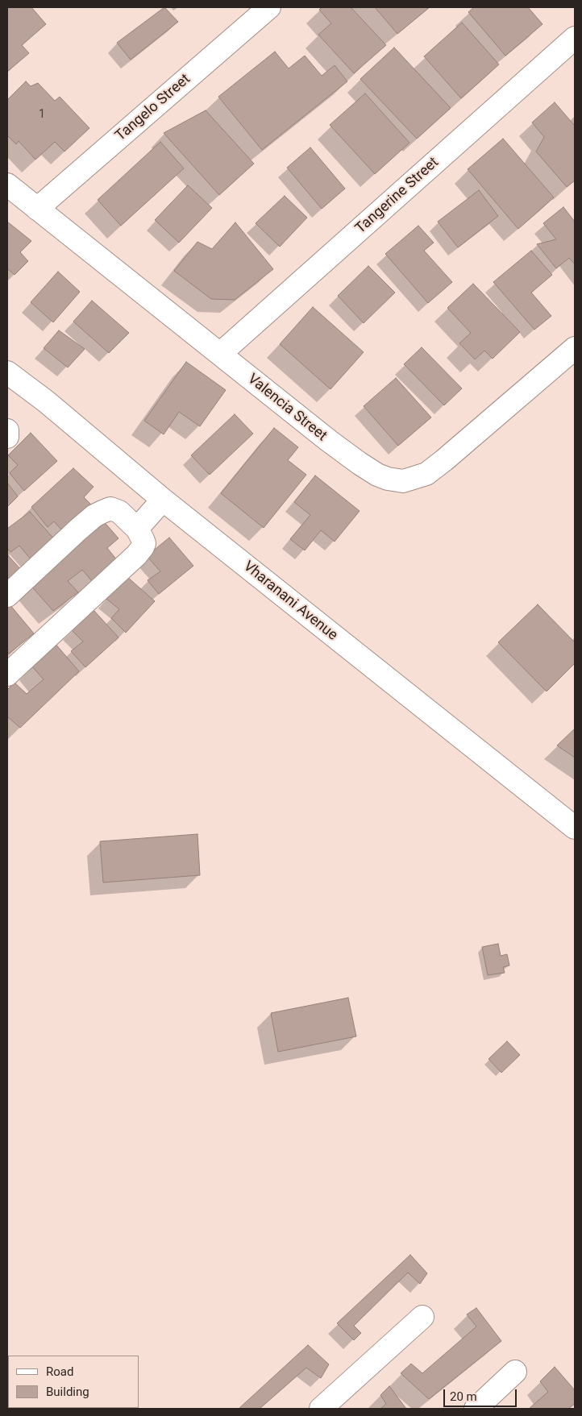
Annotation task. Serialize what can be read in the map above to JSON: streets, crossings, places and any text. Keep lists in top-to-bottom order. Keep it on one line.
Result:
{"streets":{"street":["Tangelo Street","Tangerine Street","Valencia Street","Vharanani Avenue"]},"crossings":[["Tangelo Street","Valencia Street"],["Tangerine Street","Valencia Street"]],"house_numbers":["1"],"legend":["Road","Building"],"scale_bar":"20 m"}
